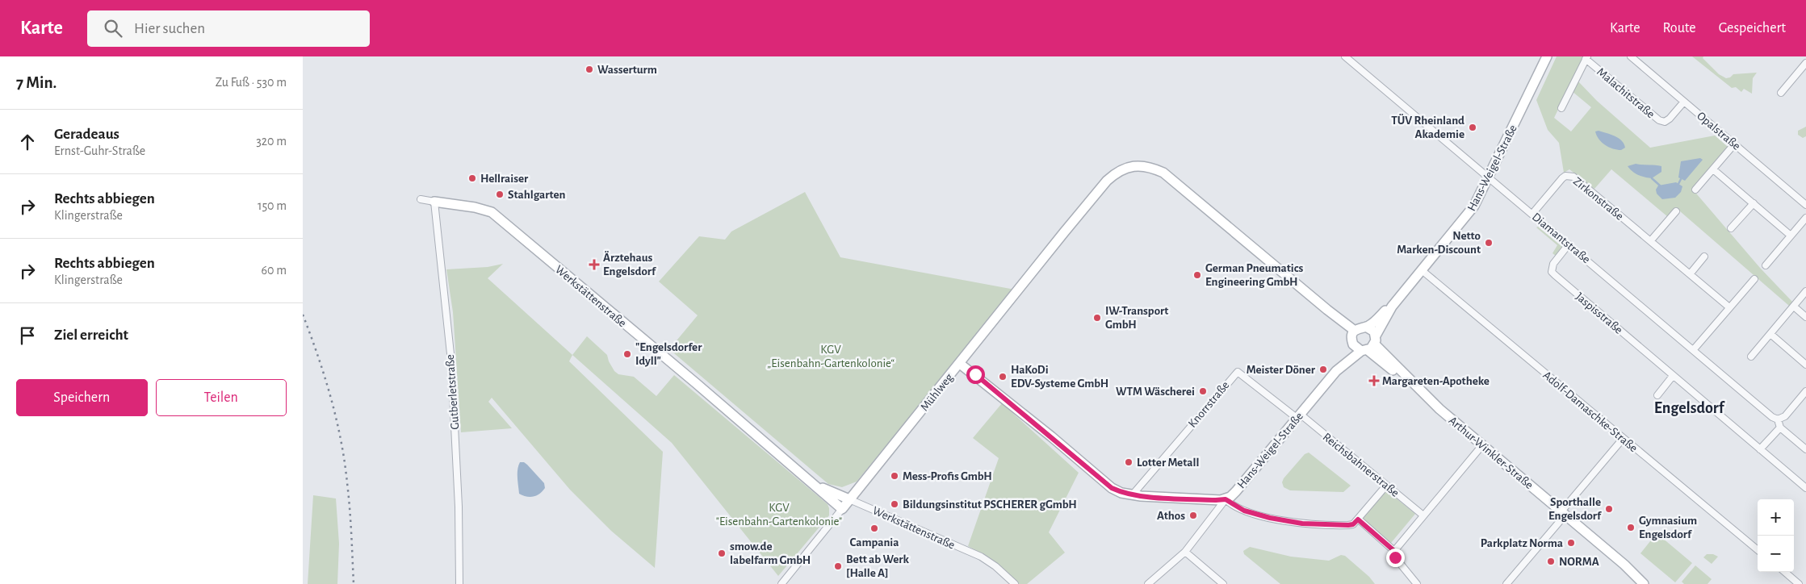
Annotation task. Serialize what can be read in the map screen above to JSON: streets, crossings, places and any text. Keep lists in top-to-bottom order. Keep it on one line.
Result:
{"streets":{"street":["Malachitstraße","Opalstraße","Hans-Weigel-Straße","Zirkonstraße","Diamantstraße","Werkstättenstraße","Jaspisstraße","Gutberletstraße","Mühlweg","Knorrstraße","Adolf-Damaschke-Straße","Arthur-Winkler-Straße","Reichsbahnerstraße"]},"crossings":[["Malachitstraße","Opalstraße"],["Hans-Weigel-Straße","Diamantstraße"],["Hans-Weigel-Straße","Mühlweg"],["Hans-Weigel-Straße","Knorrstraße"],["Hans-Weigel-Straße","Adolf-Damaschke-Straße"],["Hans-Weigel-Straße","Arthur-Winkler-Straße"],["Hans-Weigel-Straße","Reichsbahnerstraße"],["Zirkonstraße","Diamantstraße"],["Diamantstraße","Jaspisstraße"],["Werkstättenstraße","Gutberletstraße"],["Werkstättenstraße","Mühlweg"],["Mühlweg","Arthur-Winkler-Straße"],["Knorrstraße","Reichsbahnerstraße"]],"districts":["Engelsdorf"],"parks":["KGV „Eisenbahn-Gartenkolonie“","KGV \"Eisenbahn-Gartenkolonie\""],"places":{"other":["Wasserturm","TÜV Rheinland Akademie","Hellraiser","Stahlgarten","Netto Marken-Discount","German Pneumatics Engineering GmbH","IW-Transport GmbH","\"Engelsdorfer Idyll\"","Meister Döner","HaKoDi EDV-Systeme GmbH","WTM Wäscherei","Lotter Metall","Mess-Profis GmbH","Bildungsinstitut PSCHERER gGmbH","Sporthalle Engelsdorf","Athos","Gymnasium Engelsdorf","Campania","Parkplatz Norma","smow.de labelfarm GmbH","NORMA","Bett ab Werk [Halle A]"],"health":["Ärztehaus Engelsdorf","Margareten-Apotheke"]},"page":{"header":"Karte","search":"Hier suchen","nav":["Karte","Route","Gespeichert"],"heading":["7 Min.","Zu Fuß · 530 m"],"list":[["Geradeaus","Ernst-Guhr-Straße","320 m"],["Rechts abbiegen","Klingerstraße","150 m"],["Rechts abbiegen","Klingerstraße","60 m"],"Ziel erreicht"],"buttons":["Speichern","Teilen"],"map_buttons":["+","−"]}}
